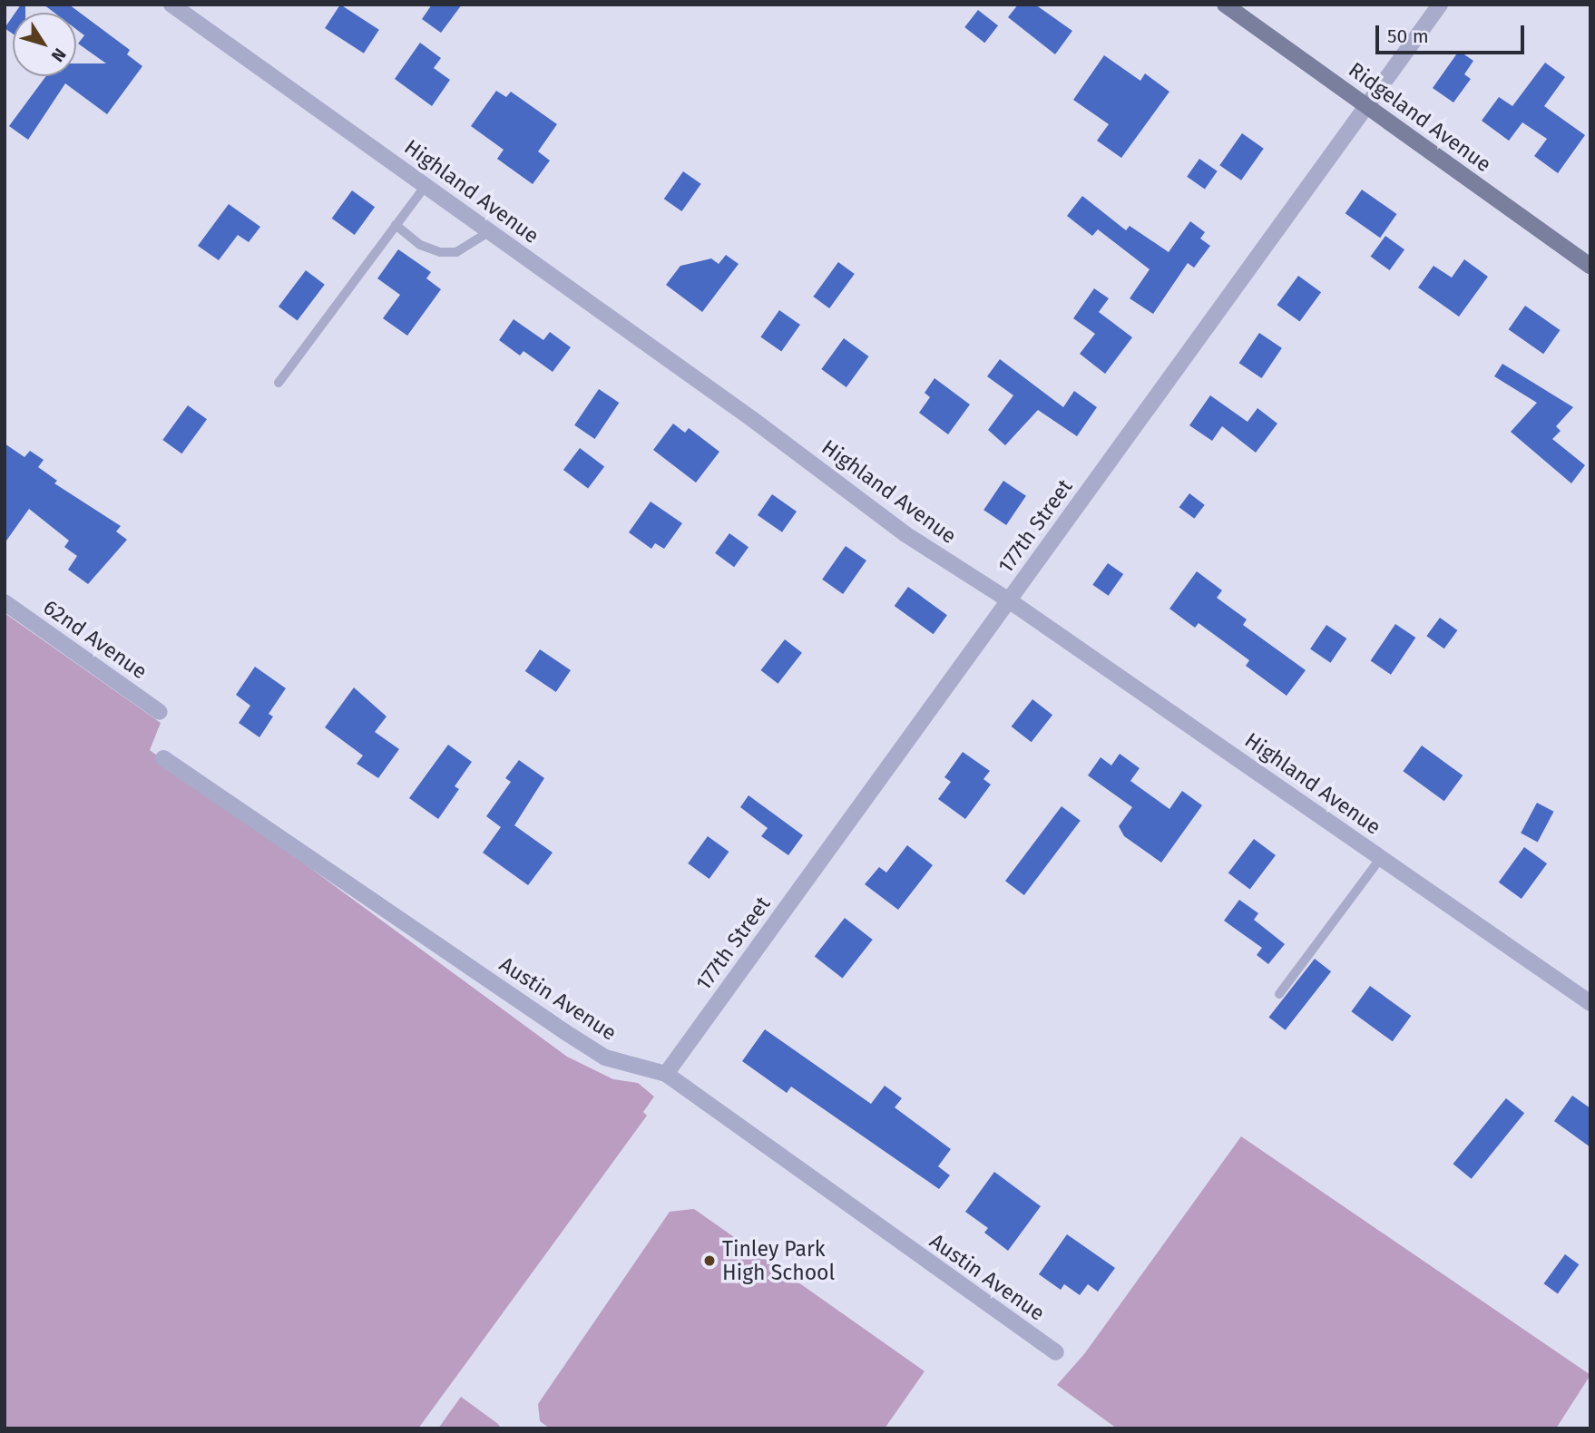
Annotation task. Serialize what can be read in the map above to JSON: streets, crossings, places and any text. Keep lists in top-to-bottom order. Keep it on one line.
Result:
{"streets":{"street":["Ridgeland Avenue","Highland Avenue","177th Street","62nd Avenue","Austin Avenue"]},"crossings":[["Ridgeland Avenue","177th Street"],["Highland Avenue","177th Street"],["177th Street","Austin Avenue"]],"places":["Tinley Park High School"],"scale_bar":"50 m","north":"bottom right"}
